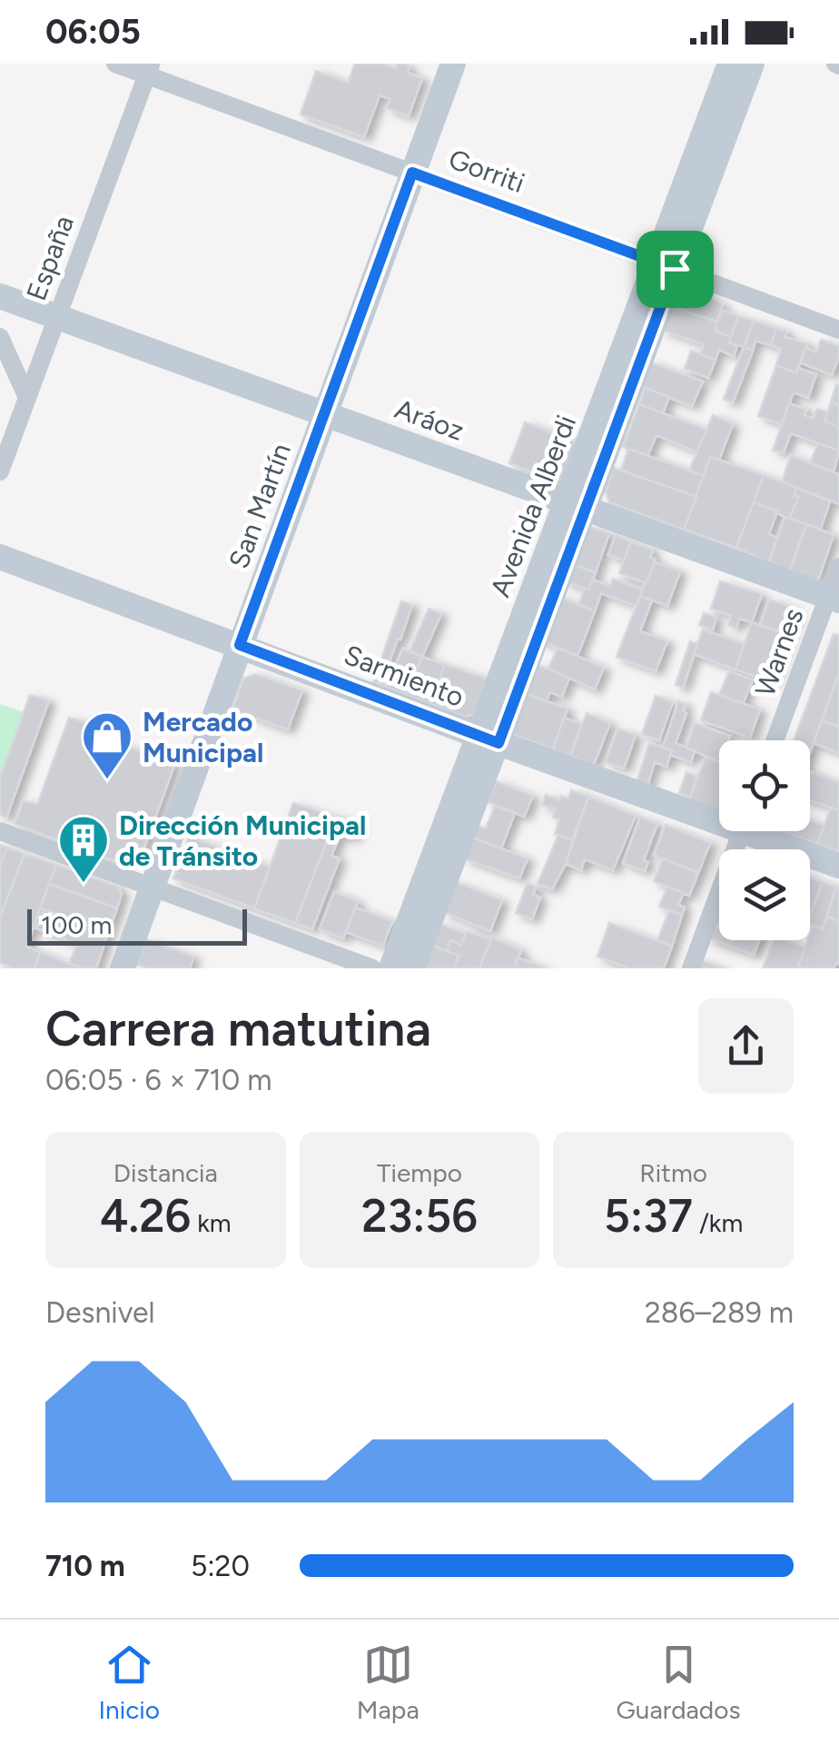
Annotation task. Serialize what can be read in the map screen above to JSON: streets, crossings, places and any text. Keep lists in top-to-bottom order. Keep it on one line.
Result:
{"streets":{"street":["Gorriti","España","Aráoz","San Martín","Avenida Alberdi","Warnes","Sarmiento"]},"crossings":[["Gorriti","España"],["Gorriti","San Martín"],["Gorriti","Avenida Alberdi"],["España","Aráoz"],["Aráoz","San Martín"],["Aráoz","Avenida Alberdi"],["Aráoz","Warnes"],["San Martín","Sarmiento"],["Avenida Alberdi","Sarmiento"]],"places":{"shop":["Mercado Municipal"],"building":["Dirección Municipal de Tránsito"]},"scale_bar":"100 m","page":{"status":"06:05","scale":"100 m","heading":["Carrera matutina","06:05 · 6 × 710 m"],"stats":[["Distancia","4.26 km"],["Tiempo","23:56"],["Ritmo","5:37 /km"]],"chart":["Desnivel","286–289 m"],"list":[{"name":"710 m","note":"5:20"}],"tabs":["Inicio","Mapa","Guardados"]}}
